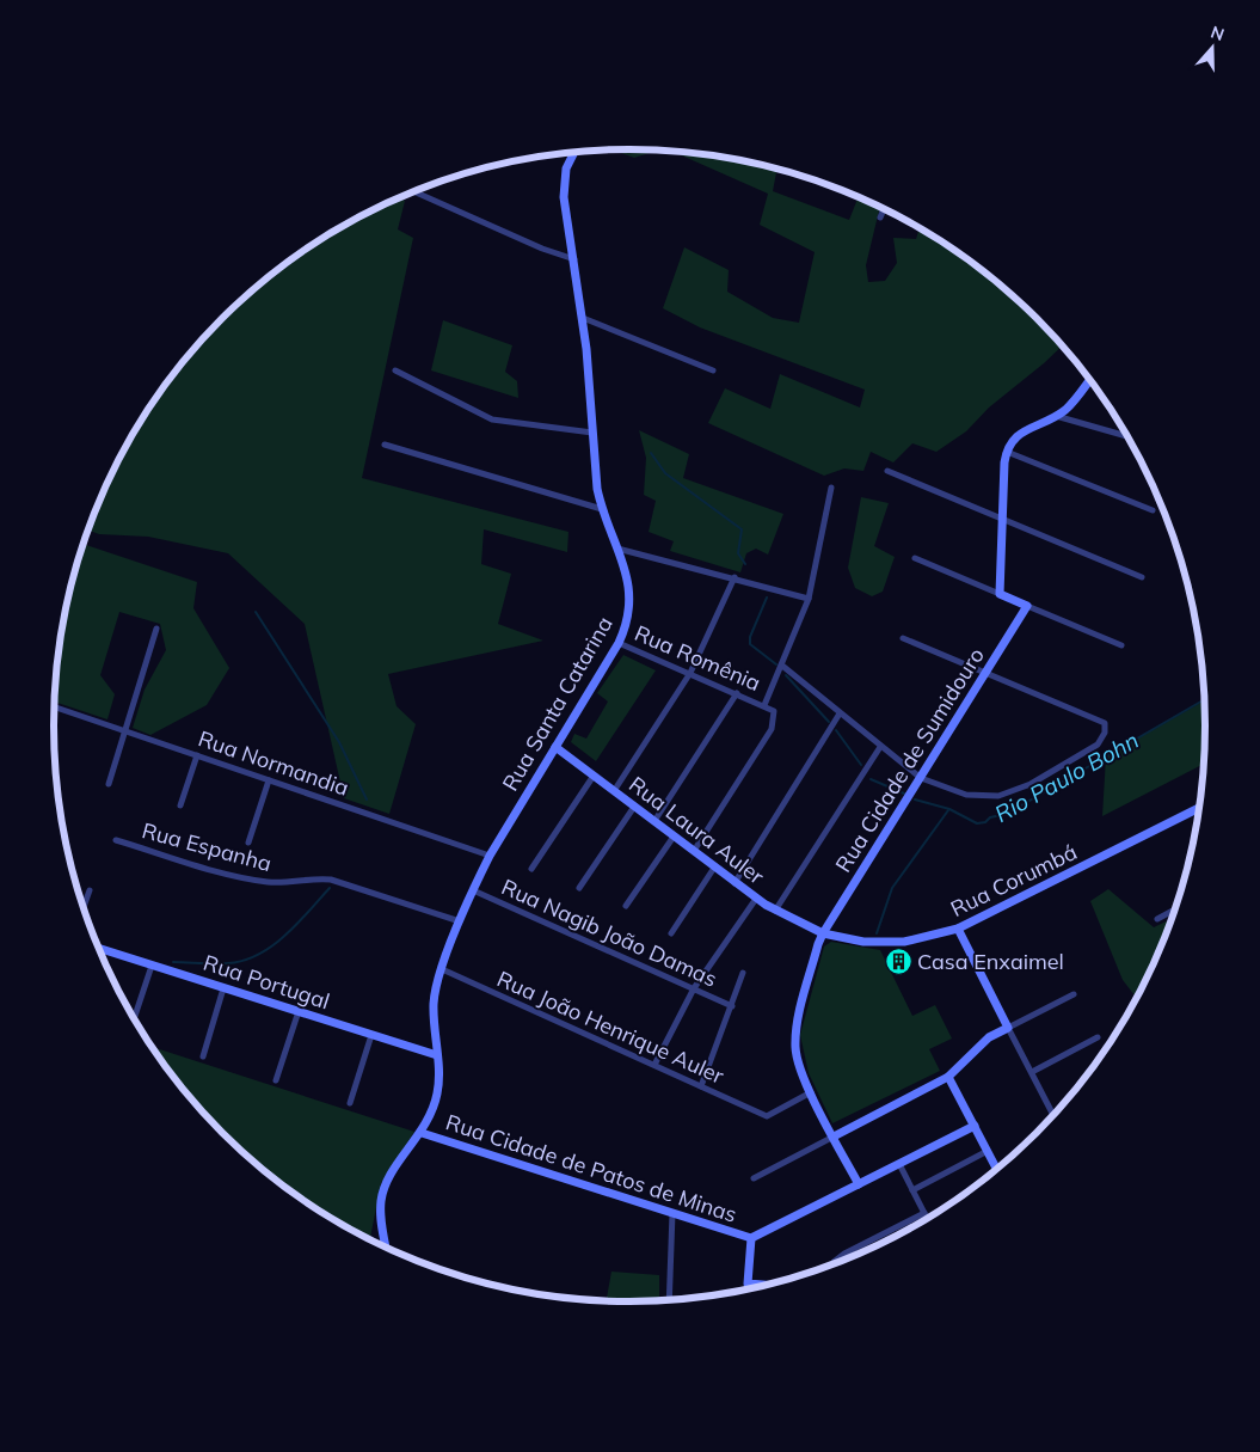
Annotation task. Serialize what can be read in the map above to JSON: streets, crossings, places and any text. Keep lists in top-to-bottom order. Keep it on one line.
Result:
{"streets":{"street":["Rua Romênia","Rua Santa Catarina","Rua Cidade de Sumidouro","Rua Normandia","Rua Laura Auler","Rua Espanha","Rua Corumbá","Rua Nagib João Damas","Rua Portugal","Rua João Henrique Auler","Rua Cidade de Patos de Minas"]},"crossings":[["Rua Romênia","Rua Santa Catarina"],["Rua Santa Catarina","Rua Normandia"],["Rua Santa Catarina","Rua Laura Auler"],["Rua Santa Catarina","Rua Espanha"],["Rua Santa Catarina","Rua Nagib João Damas"],["Rua Santa Catarina","Rua Portugal"],["Rua Santa Catarina","Rua João Henrique Auler"],["Rua Santa Catarina","Rua Cidade de Patos de Minas"],["Rua Cidade de Sumidouro","Rua Laura Auler"],["Rua Cidade de Sumidouro","Rua Corumbá"],["Rua Cidade de Sumidouro","Rua João Henrique Auler"],["Rua Cidade de Sumidouro","Rua Cidade de Patos de Minas"],["Rua Laura Auler","Rua Corumbá"]],"water":["Rio Paulo Bohn"],"places":{"building":["Casa Enxaimel"]},"north":"top"}
